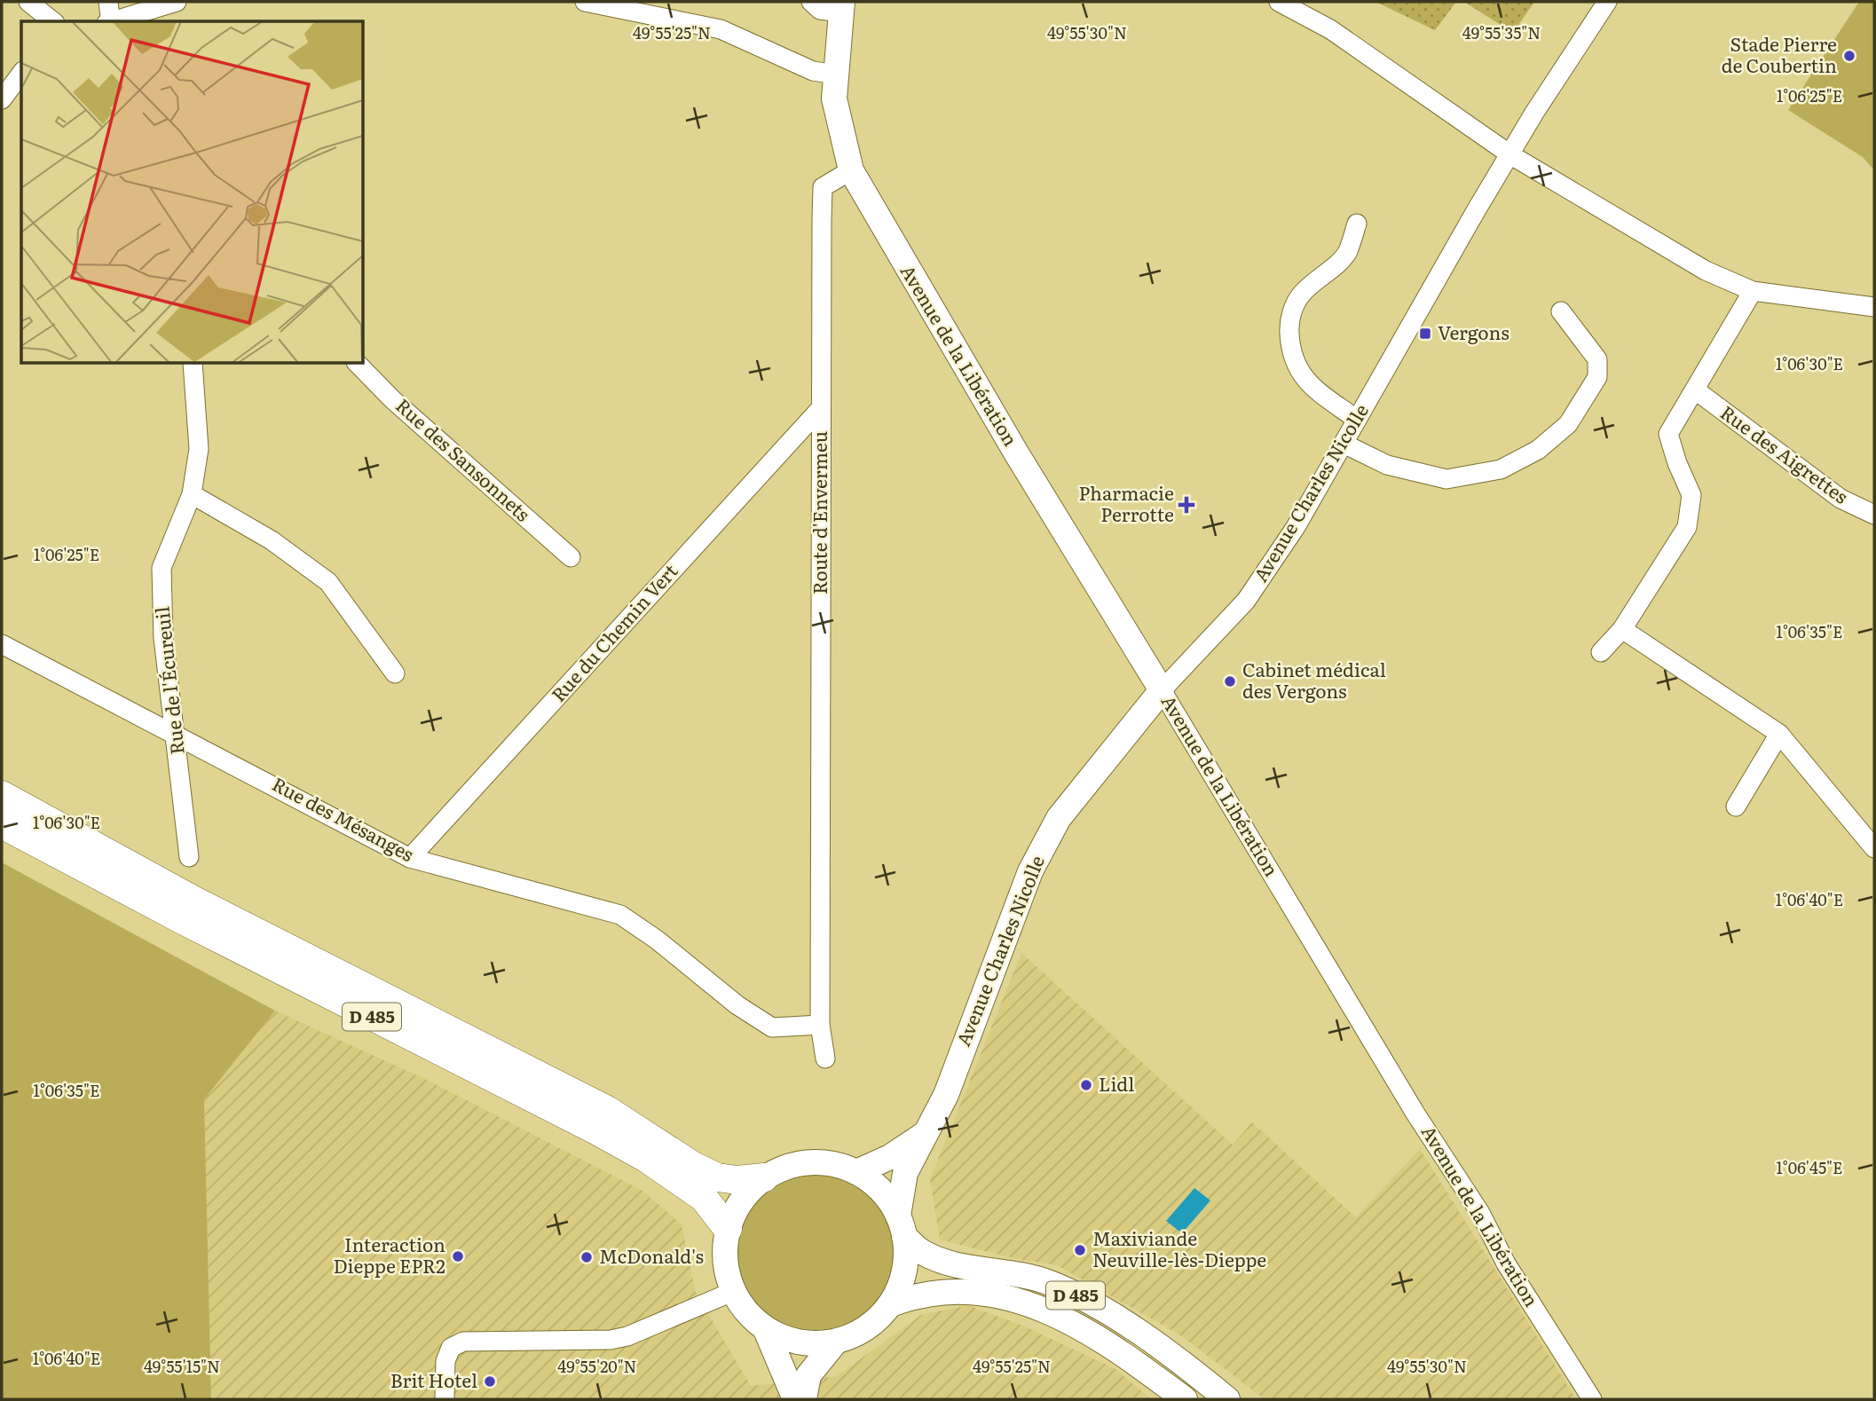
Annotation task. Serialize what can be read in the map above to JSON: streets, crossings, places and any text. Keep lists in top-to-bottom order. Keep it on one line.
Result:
{"streets":{"highway":["D 485"],"main road":["Avenue de la Libération","Avenue Charles Nicolle"],"street":["Rue des Aigrettes","Rue des Sansonnets","Route d'Envermeu","Rue du Chemin Vert","Rue de l'Écureuil","Rue des Mésanges"]},"crossings":[["Avenue de la Libération","Avenue Charles Nicolle"],["Avenue de la Libération","Route d'Envermeu"],["Avenue Charles Nicolle","D 485"],["Route d'Envermeu","Rue du Chemin Vert"],["Route d'Envermeu","Rue des Mésanges"],["Rue du Chemin Vert","Rue des Mésanges"],["Rue de l'Écureuil","Rue des Mésanges"]],"places":{"other":["Stade Pierre de Coubertin","Cabinet médical des Vergons","Lidl","Maxiviande Neuville-lès-Dieppe","Interaction Dieppe EPR2","McDonald's","Brit Hotel"],"transit":["Vergons"],"health":["Pharmacie Perrotte"]},"coordinates":["49°55'25\"N","49°55'30\"N","49°55'35\"N","1°06'25\"E","1°06'30\"E","1°06'35\"E","1°06'40\"E","1°06'45\"E","49°55'15\"N","49°55'20\"N"]}
